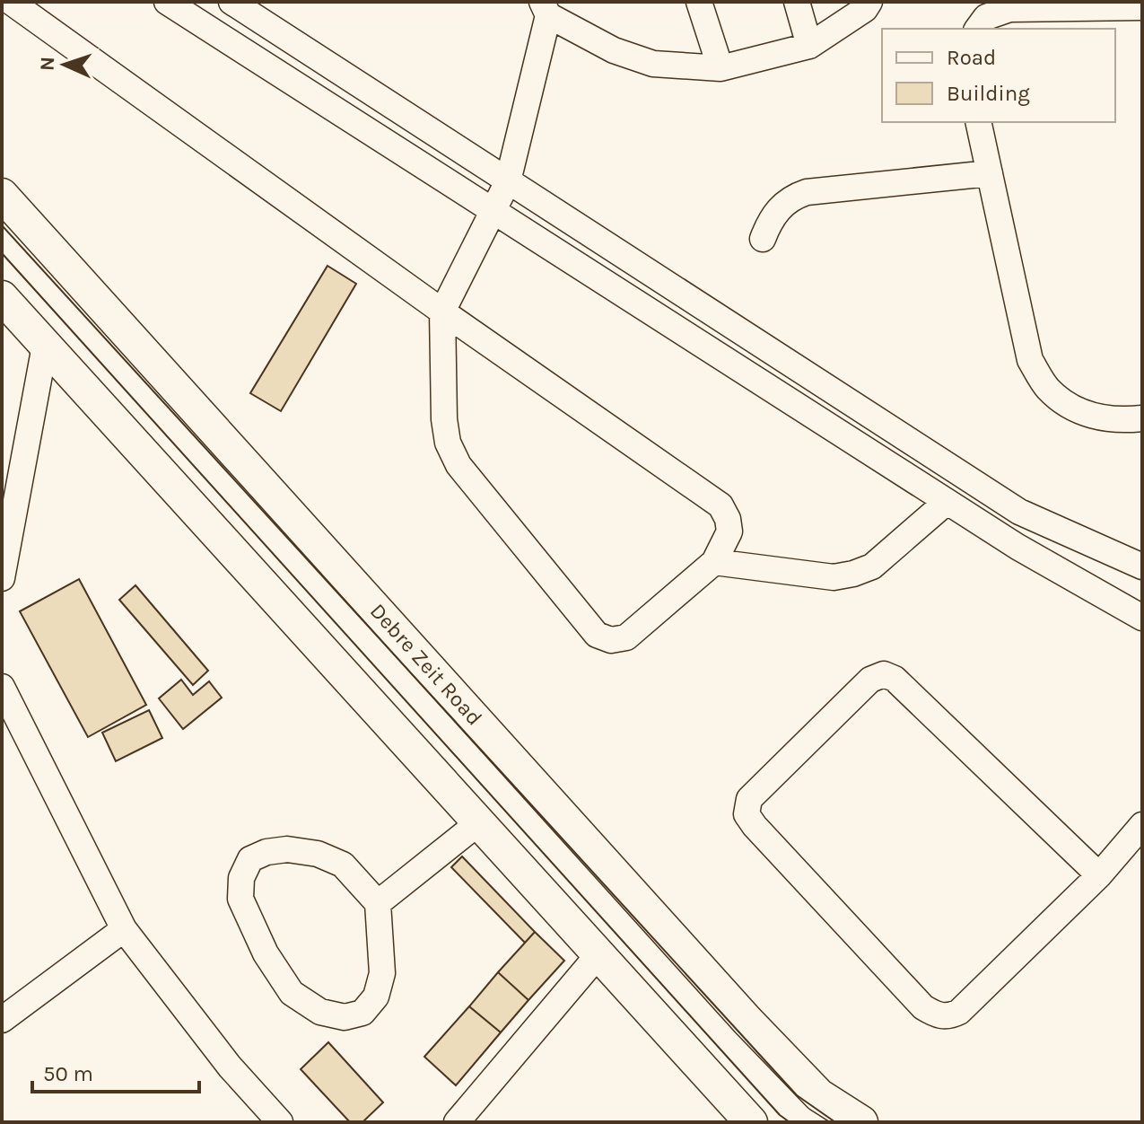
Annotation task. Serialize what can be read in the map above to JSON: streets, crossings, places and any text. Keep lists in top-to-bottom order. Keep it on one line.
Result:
{"streets":{"main road":["Debre Zeit Road"]},"legend":["Road","Building"],"scale_bar":"50 m","north":"left"}
